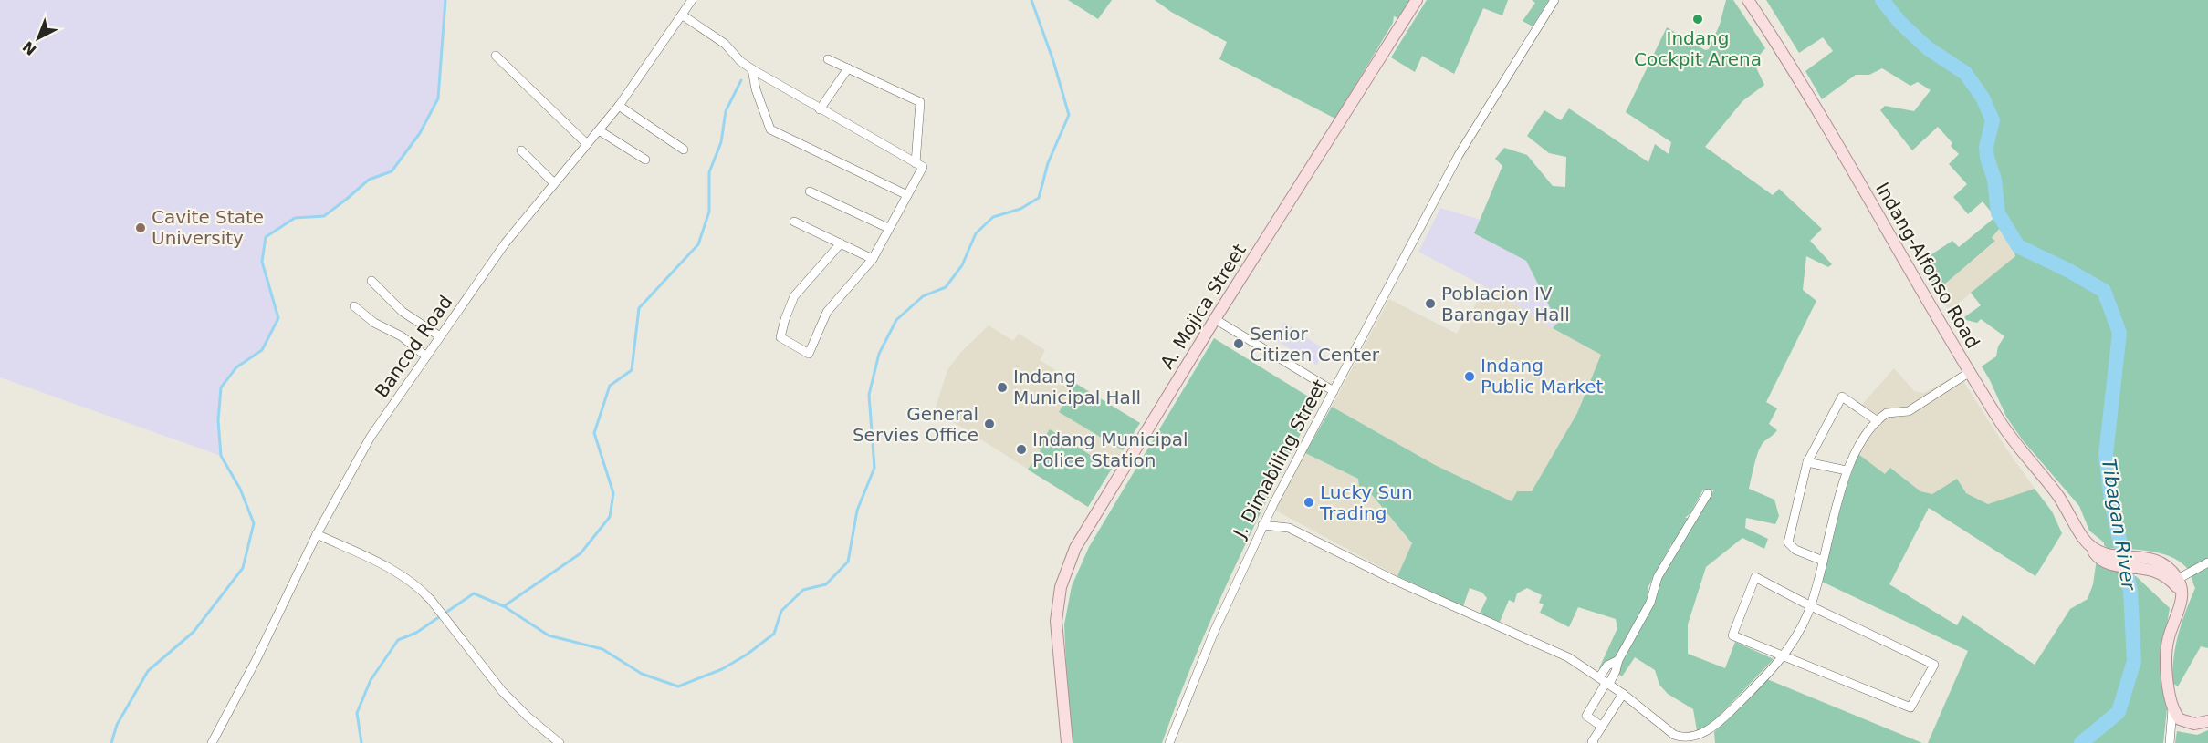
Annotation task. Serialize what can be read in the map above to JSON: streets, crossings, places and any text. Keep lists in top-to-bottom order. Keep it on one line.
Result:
{"streets":{"main road":["Indang-Alfonso Road","A. Mojica Street"],"street":["Bancod Road","J. Dimabiling Street"]},"water":["Tibagan River"],"places":["Indang Cockpit Arena","Cavite State University","Poblacion IV Barangay Hall","Senior Citizen Center","Indang Public Market","Indang Municipal Hall","General Servies Office","Indang Municipal Police Station","Lucky Sun Trading"],"north":"bottom left"}
